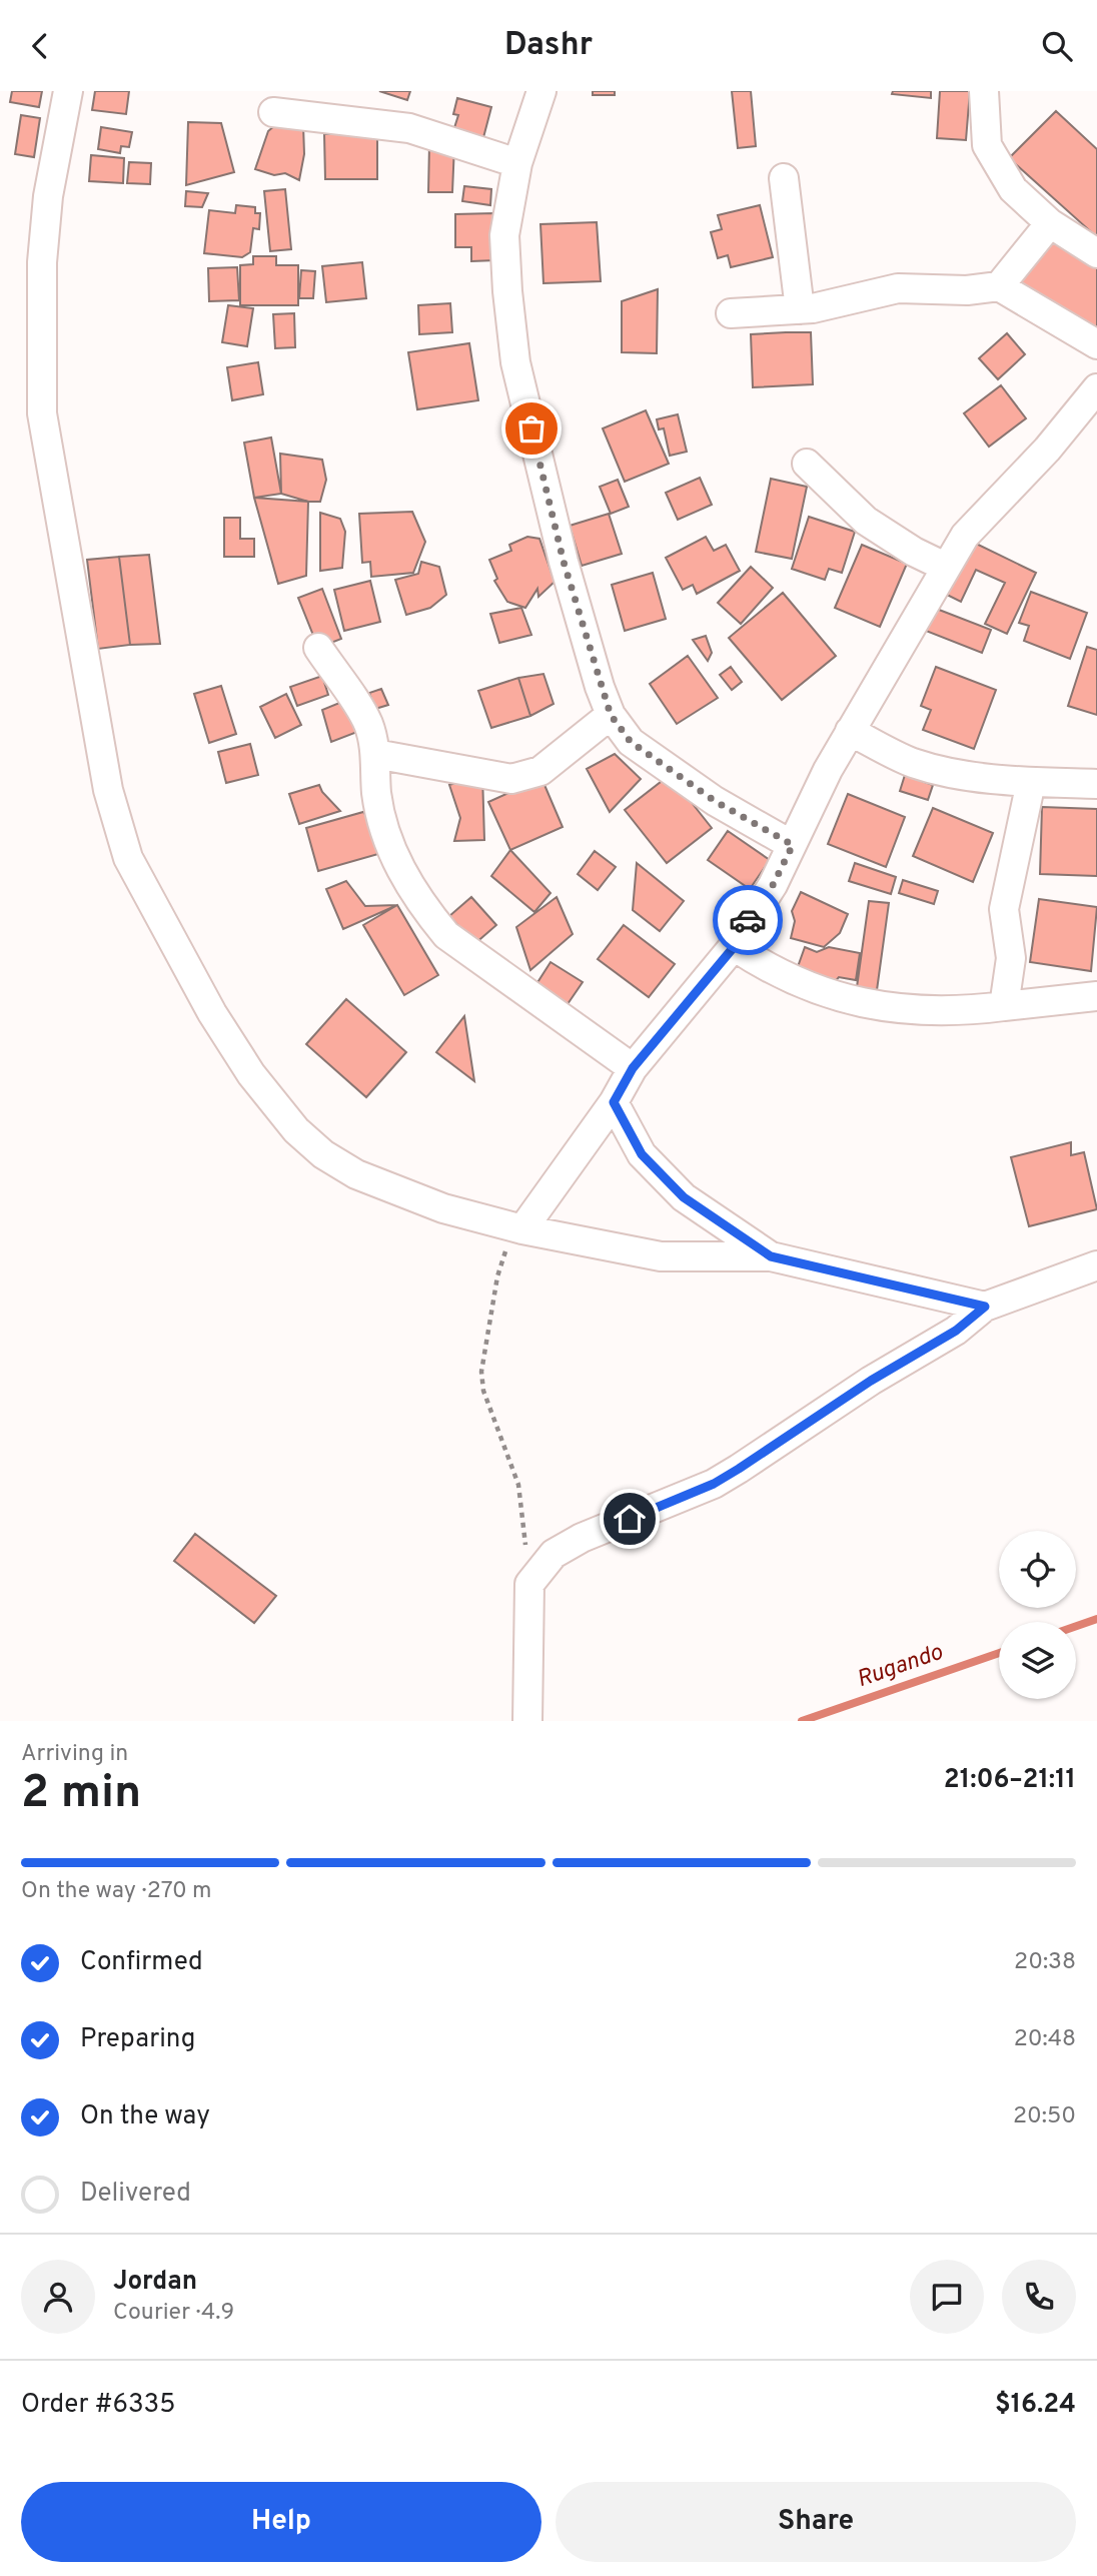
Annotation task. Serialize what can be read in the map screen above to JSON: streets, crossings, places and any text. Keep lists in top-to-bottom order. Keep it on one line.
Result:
{"water":["Rugando"],"page":{"header":"Dashr","heading":["2 min","Arriving in","21:06–21:11"],"panel":["Jordan","Courier · 4.9","Order #6335","$16.24"],"bar":"On the way · 270 m","list":[["Confirmed","20:38"],["Preparing","20:48"],["On the way","20:50"],"Delivered"],"buttons":["Help","Share"]}}
